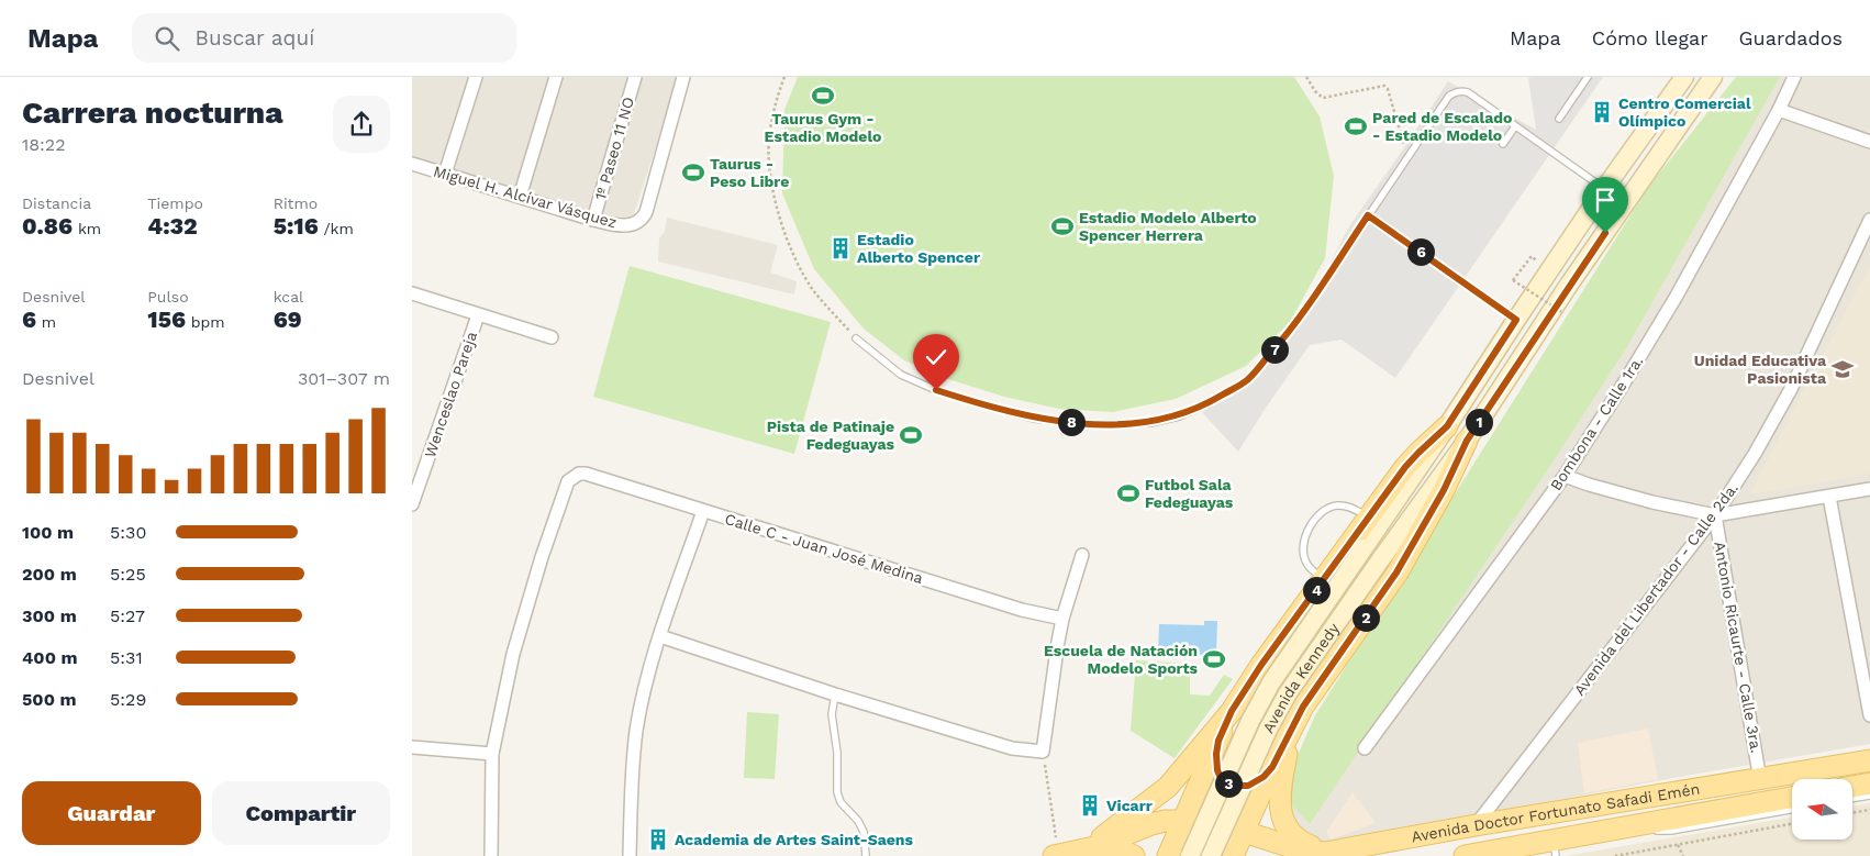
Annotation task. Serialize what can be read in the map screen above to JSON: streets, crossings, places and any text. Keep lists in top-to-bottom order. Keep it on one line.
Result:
{"streets":{"main road":["Avenida Kennedy","Avenida Doctor Fortunato Safadi Emén"],"street":["1º Paseo 11 NO","Miguel H. Alcívar Vásquez","Wenceslao Pareja","Bombona - Calle 1ra.","Calle C - Juan José Medina","Avenida del Libertador - Calle 2da.","Antonio Ricaurte - Calle 3ra."]},"crossings":[["1º Paseo 11 NO","Miguel H. Alcívar Vásquez"],["Avenida del Libertador - Calle 2da.","Antonio Ricaurte - Calle 3ra."],["Avenida del Libertador - Calle 2da.","Avenida Doctor Fortunato Safadi Emén"],["Antonio Ricaurte - Calle 3ra.","Avenida Doctor Fortunato Safadi Emén"]],"places":{"sports":["Taurus Gym - Estadio Modelo","Pared de Escalado - Estadio Modelo","Taurus - Peso Libre","Estadio Modelo Alberto Spencer Herrera","Pista de Patinaje Fedeguayas","Futbol Sala Fedeguayas","Escuela de Natación Modelo Sports"],"building":["Centro Comercial Olímpico","Estadio Alberto Spencer","Vicarr","Academia de Artes Saint-Saens"],"school or university":["Unidad Educativa Pasionista"]},"north":"left","page":{"header":"Mapa","search":"Buscar aquí","nav":["Mapa","Cómo llegar","Guardados"],"heading":["Carrera nocturna","18:22"],"stats":[["Distancia","0.86 km"],["Tiempo","4:32"],["Ritmo","5:16 /km"],["Desnivel","6 m"],["Pulso","156 bpm"],["kcal","69"]],"pins":["6","7","1","8","4","2","3"],"chart":["Desnivel","301–307 m"],"list":[{"name":"100 m","note":"5:30"},{"name":"200 m","note":"5:25"},{"name":"300 m","note":"5:27"},{"name":"400 m","note":"5:31"},{"name":"500 m","note":"5:29"}],"buttons":["Guardar","Compartir"]}}
